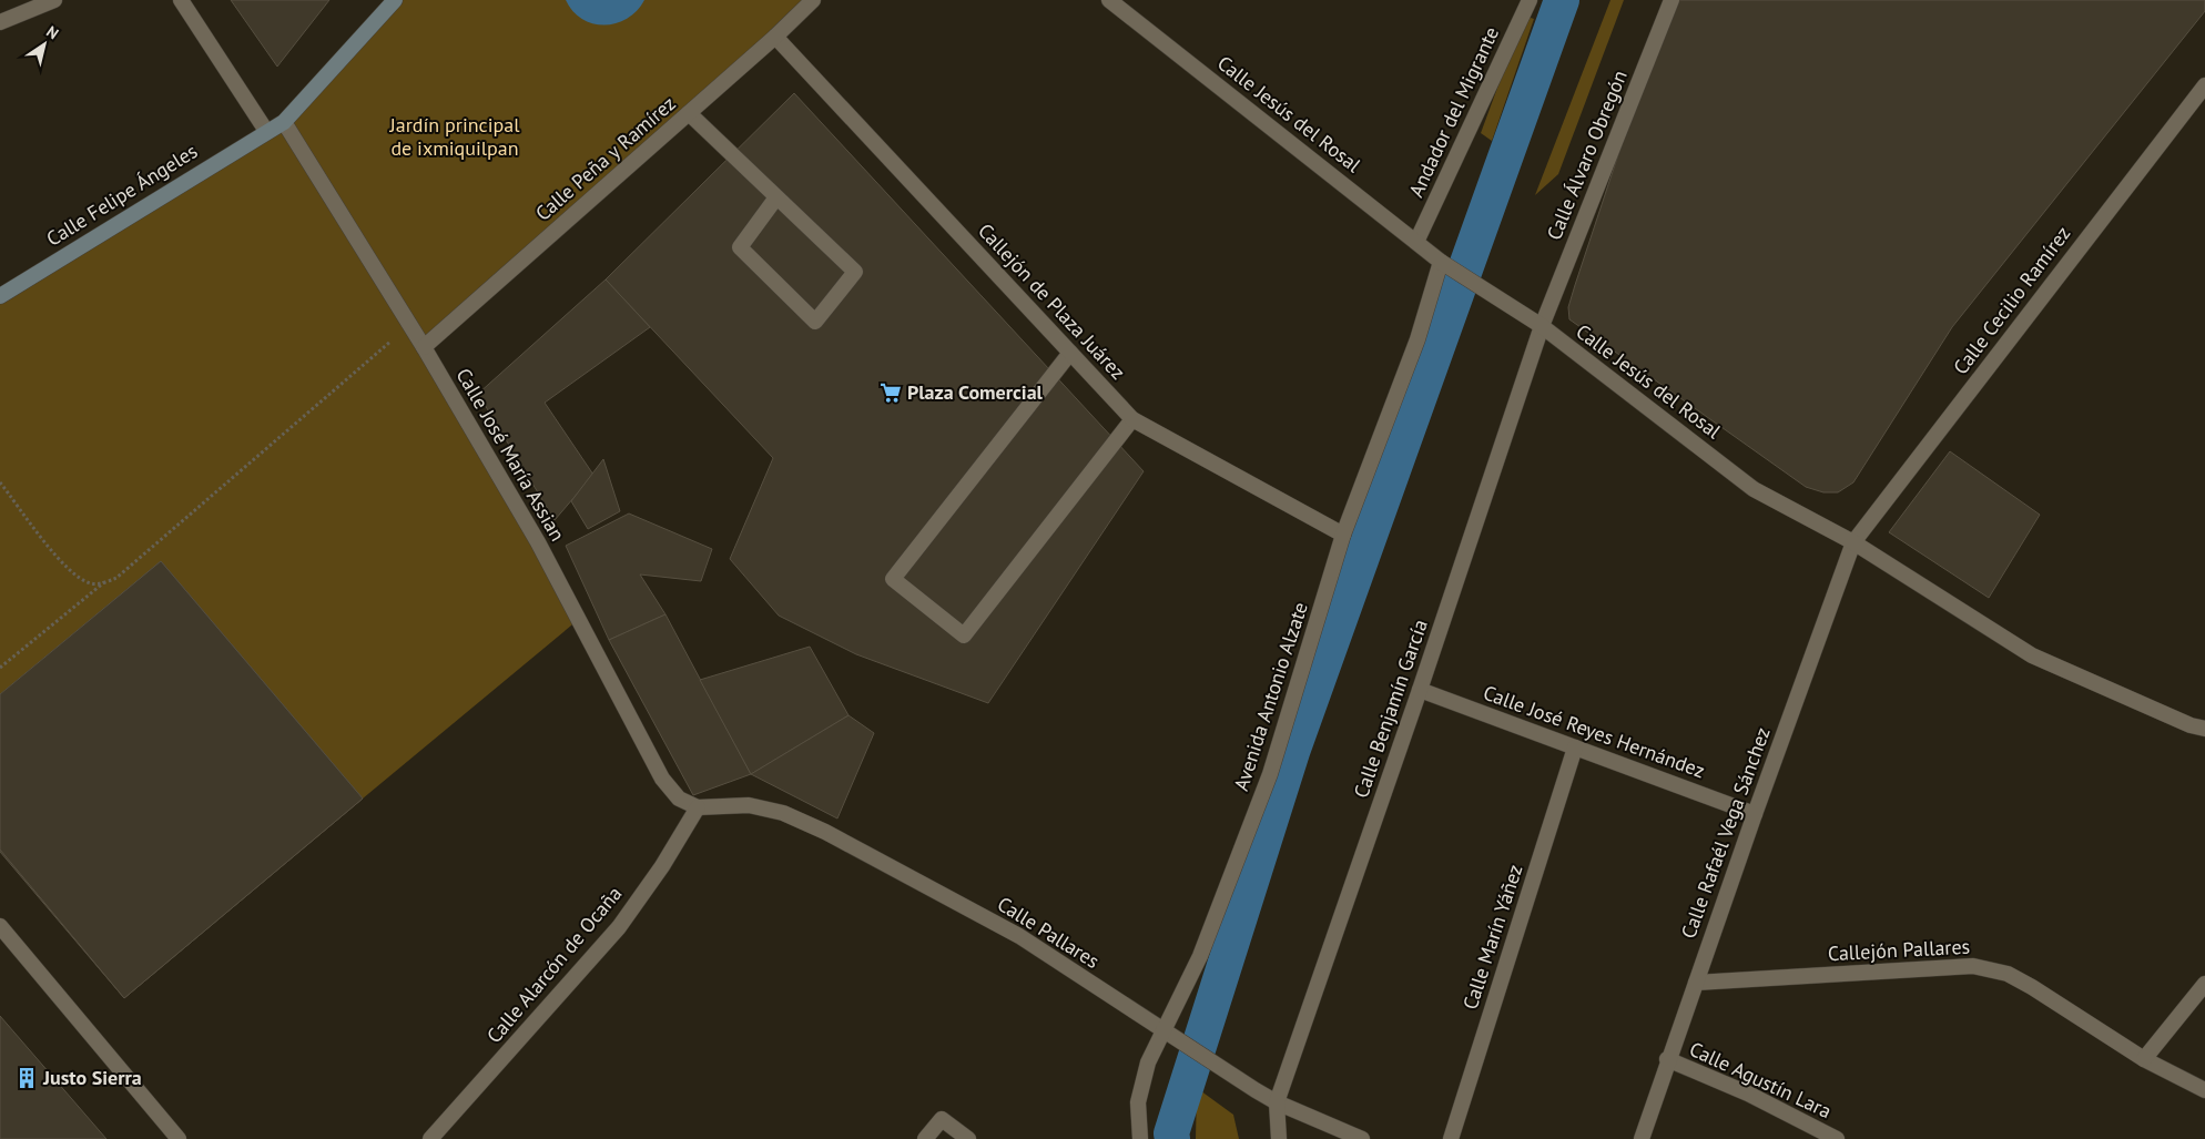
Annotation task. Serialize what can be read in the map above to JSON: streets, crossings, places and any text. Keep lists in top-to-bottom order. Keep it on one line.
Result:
{"streets":{"main road":["Calle Felipe Ángeles"],"street":["Andador del Migrante","Calle Jesús del Rosal","Calle Álvaro Obregón","Calle Peña y Ramírez","Calle Cecilio Ramírez","Callejón de Plaza Juárez","Calle José María Assian","Avenida Antonio Alzate","Calle Benjamín García","Calle José Reyes Hernández","Calle Rafaél Vega Sánchez","Calle Pallares","Calle Marín Yáñez","Callejón Pallares","Calle Alarcón de Ocaña","Calle Agustín Lara"]},"crossings":[["Andador del Migrante","Calle Jesús del Rosal"],["Calle Jesús del Rosal","Calle Álvaro Obregón"],["Calle Jesús del Rosal","Calle Cecilio Ramírez"],["Calle Jesús del Rosal","Avenida Antonio Alzate"],["Calle Jesús del Rosal","Calle Benjamín García"],["Calle Jesús del Rosal","Calle Rafaél Vega Sánchez"],["Calle Álvaro Obregón","Calle Benjamín García"],["Calle Peña y Ramírez","Callejón de Plaza Juárez"],["Calle Peña y Ramírez","Calle José María Assian"],["Calle Felipe Ángeles","Calle José María Assian"],["Calle Cecilio Ramírez","Calle Rafaél Vega Sánchez"],["Callejón de Plaza Juárez","Avenida Antonio Alzate"],["Calle José María Assian","Calle Pallares"],["Calle José María Assian","Calle Alarcón de Ocaña"],["Avenida Antonio Alzate","Calle Pallares"],["Calle Benjamín García","Calle José Reyes Hernández"],["Calle Benjamín García","Calle Pallares"],["Calle José Reyes Hernández","Calle Rafaél Vega Sánchez"],["Calle José Reyes Hernández","Calle Marín Yáñez"],["Calle Rafaél Vega Sánchez","Callejón Pallares"],["Calle Rafaél Vega Sánchez","Calle Agustín Lara"],["Calle Pallares","Calle Alarcón de Ocaña"]],"parks":["Jardín principal de ixmiquilpan"],"places":{"supermarket":["Plaza Comercial"],"building":["Justo Sierra"]},"north":"top right"}
